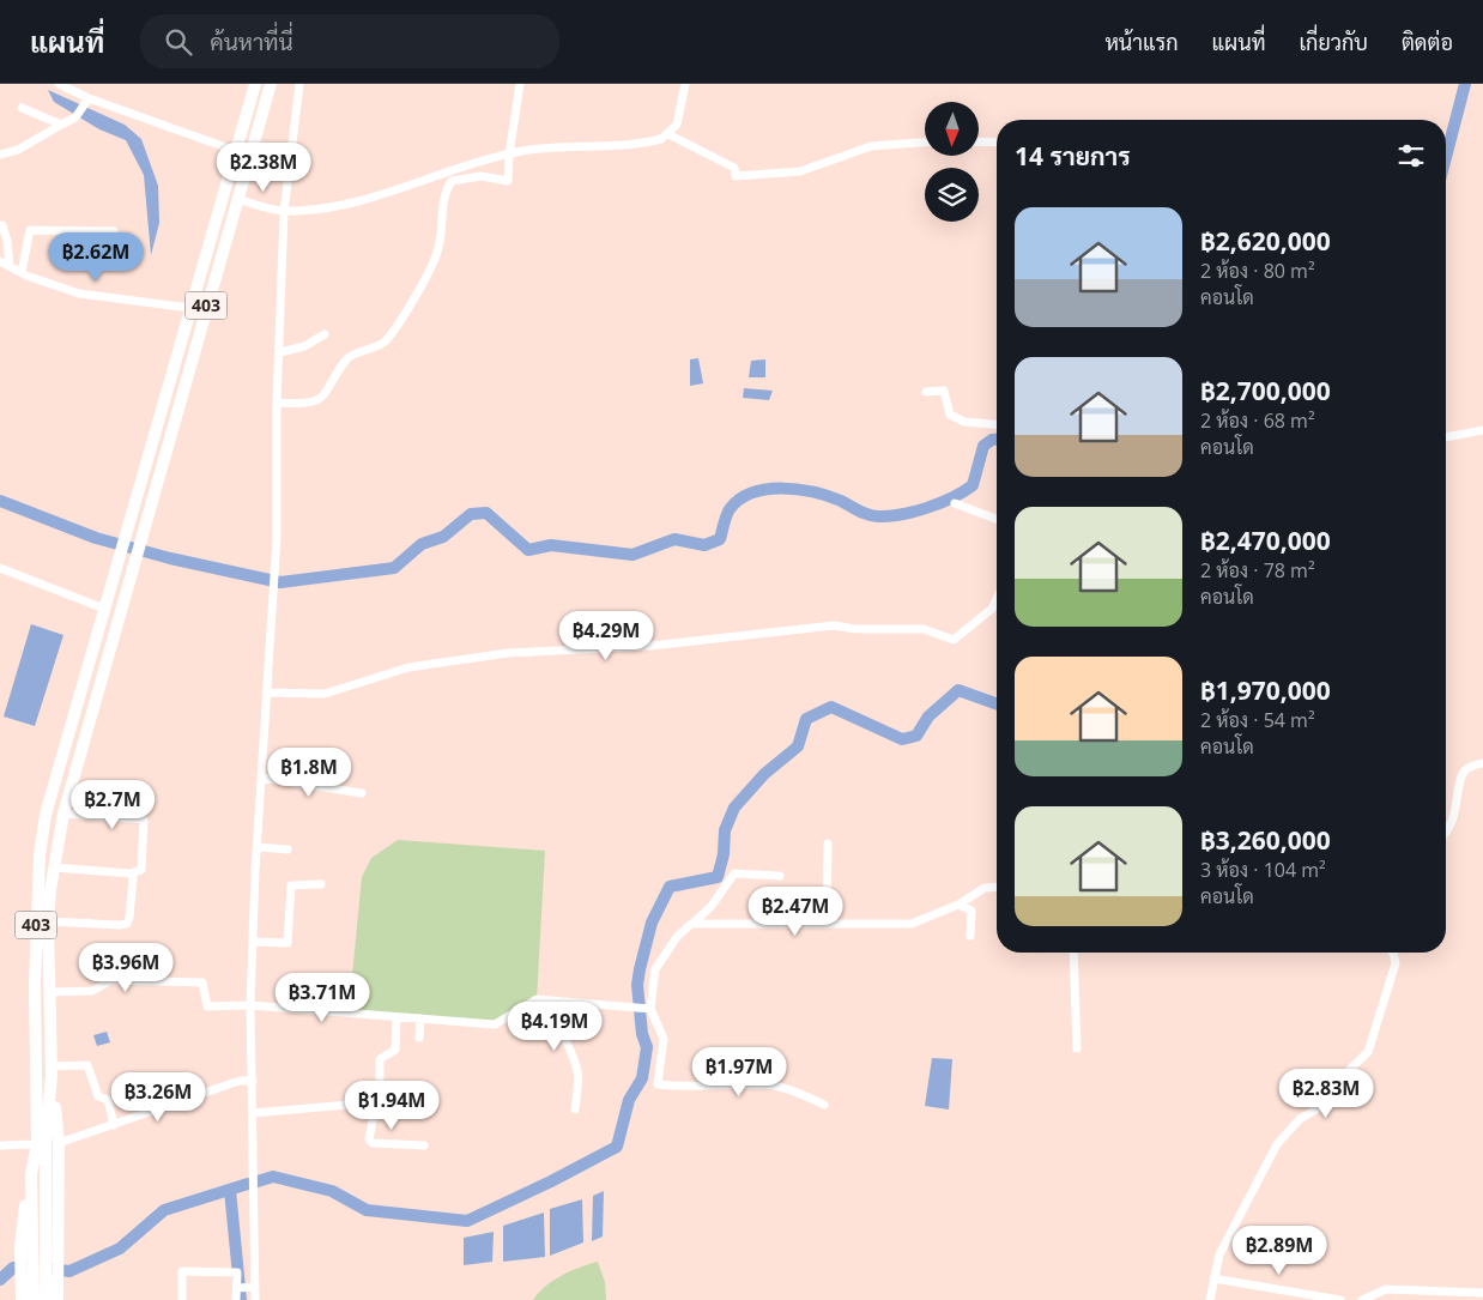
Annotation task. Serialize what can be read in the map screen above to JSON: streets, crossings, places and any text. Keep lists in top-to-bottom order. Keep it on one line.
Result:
{"streets":{"highway":["403"]},"north":"bottom","page":{"header":"แผนที่","search":"ค้นหาที่นี่","nav":["หน้าแรก","แผนที่","เกี่ยวกับ","ติดต่อ"],"heading":"14 รายการ","price":["฿2.38M","฿2.62M","฿4.29M","฿1.8M","฿2.7M","฿2.47M","฿3.96M","฿3.71M","฿4.19M","฿1.97M","฿2.83M","฿3.26M","฿1.94M","฿2.89M"],"list":[{"name":"฿2,620,000","note":"2 ห้อง · 80 m² · คอนโด"},{"name":"฿2,700,000","note":"2 ห้อง · 68 m² · คอนโด"},{"name":"฿2,470,000","note":"2 ห้อง · 78 m² · คอนโด"},{"name":"฿1,970,000","note":"2 ห้อง · 54 m² · คอนโด"},{"name":"฿3,260,000","note":"3 ห้อง · 104 m² · คอนโด"}]}}
